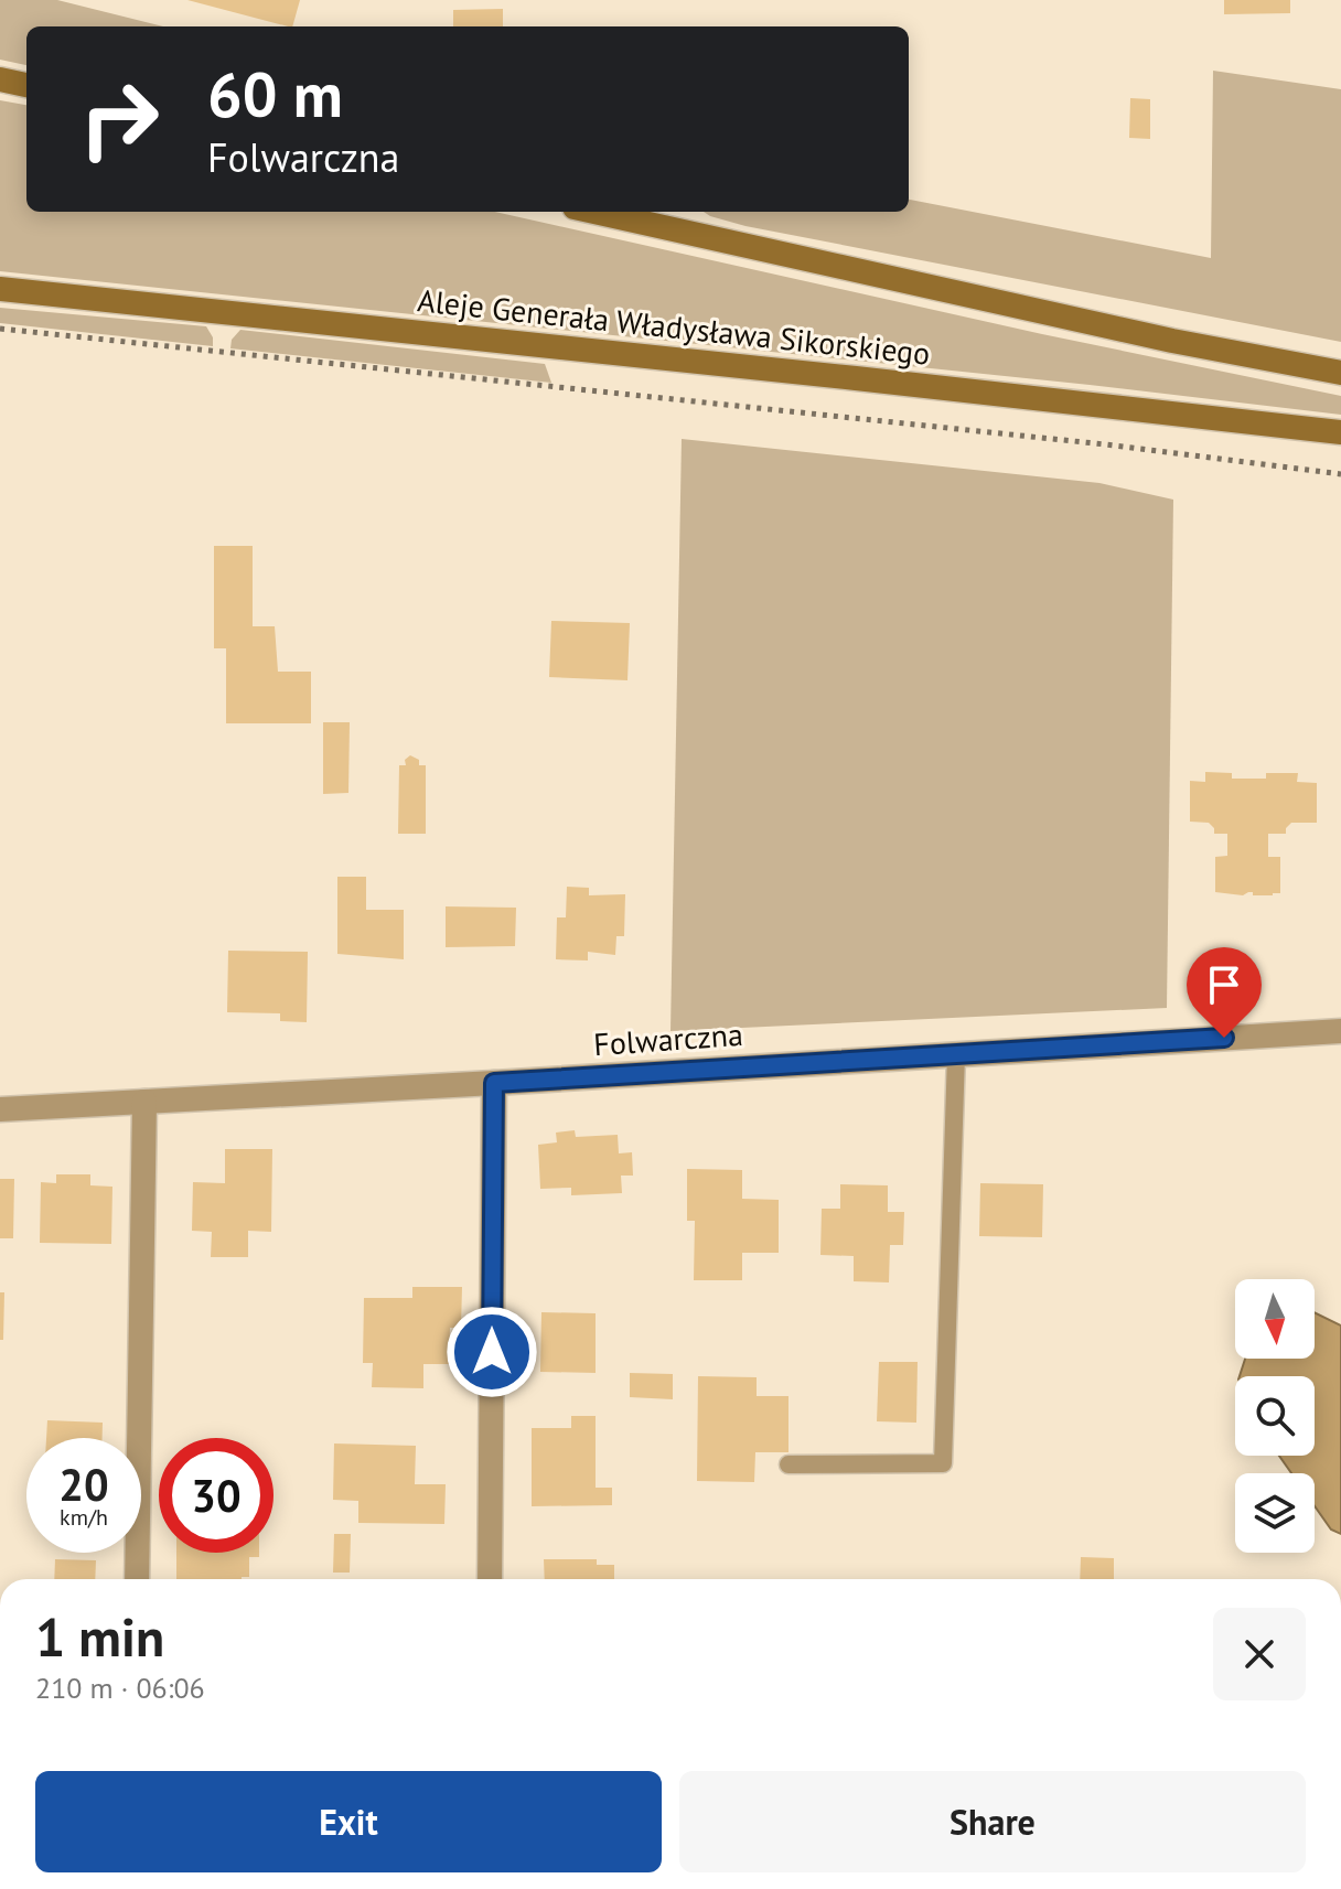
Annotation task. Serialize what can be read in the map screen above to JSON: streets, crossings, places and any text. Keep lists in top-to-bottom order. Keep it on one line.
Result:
{"streets":{"main road":["Aleje Generała Władysława Sikorskiego"],"street":["Folwarczna"]},"north":"bottom","page":{"turn":["60 m","Folwarczna"],"speed":"20 km/h","limit":"30","heading":["1 min","210 m · 06:06"],"buttons":["Exit","Share"]}}
